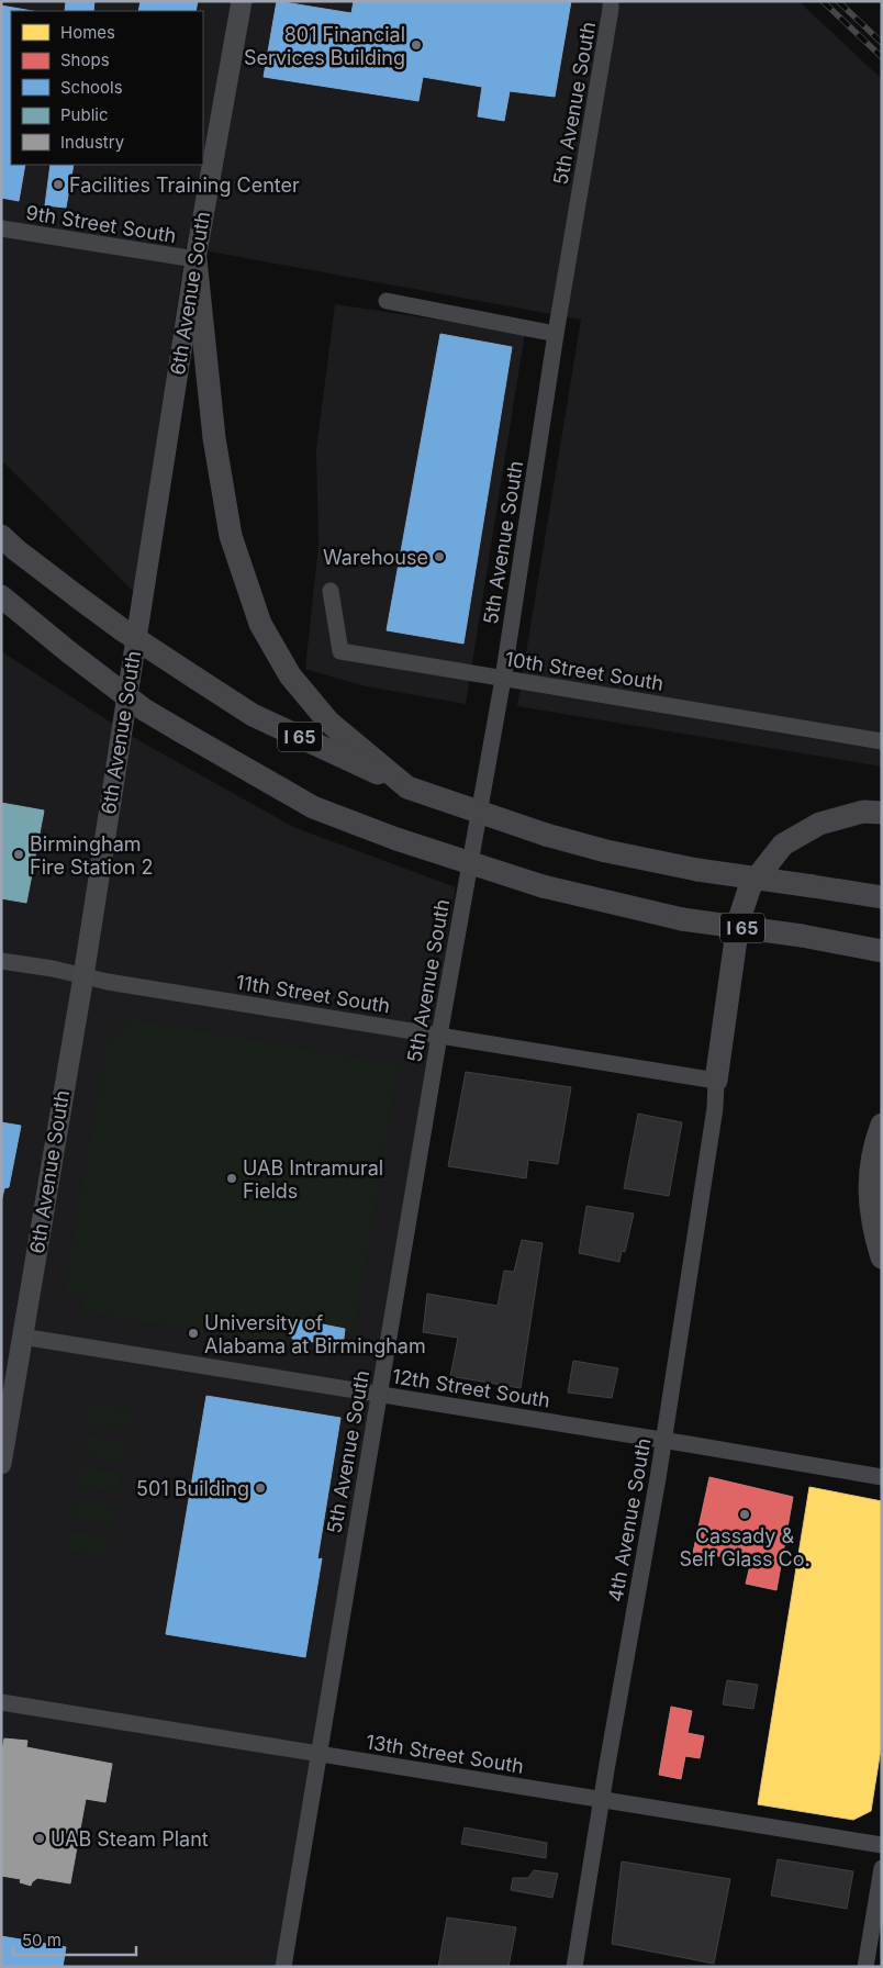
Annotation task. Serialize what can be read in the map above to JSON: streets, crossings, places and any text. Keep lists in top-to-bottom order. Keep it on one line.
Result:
{"streets":{"highway":["I 65"],"main road":["6th Avenue South"],"street":["5th Avenue South","9th Street South","10th Street South","11th Street South","12th Street South","4th Avenue South","13th Street South"]},"crossings":[["5th Avenue South","10th Street South"],["5th Avenue South","11th Street South"],["5th Avenue South","12th Street South"],["5th Avenue South","13th Street South"],["9th Street South","6th Avenue South"],["6th Avenue South","11th Street South"],["6th Avenue South","12th Street South"],["11th Street South","4th Avenue South"],["12th Street South","4th Avenue South"],["4th Avenue South","13th Street South"]],"places":["801 Financial Services Building","Facilities Training Center","Warehouse","Birmingham Fire Station 2","UAB Intramural Fields","University of Alabama at Birmingham","501 Building","Cassady & Self Glass Co.","UAB Steam Plant"],"legend":["Homes","Shops","Schools","Public","Industry"],"scale_bar":"50 m"}
